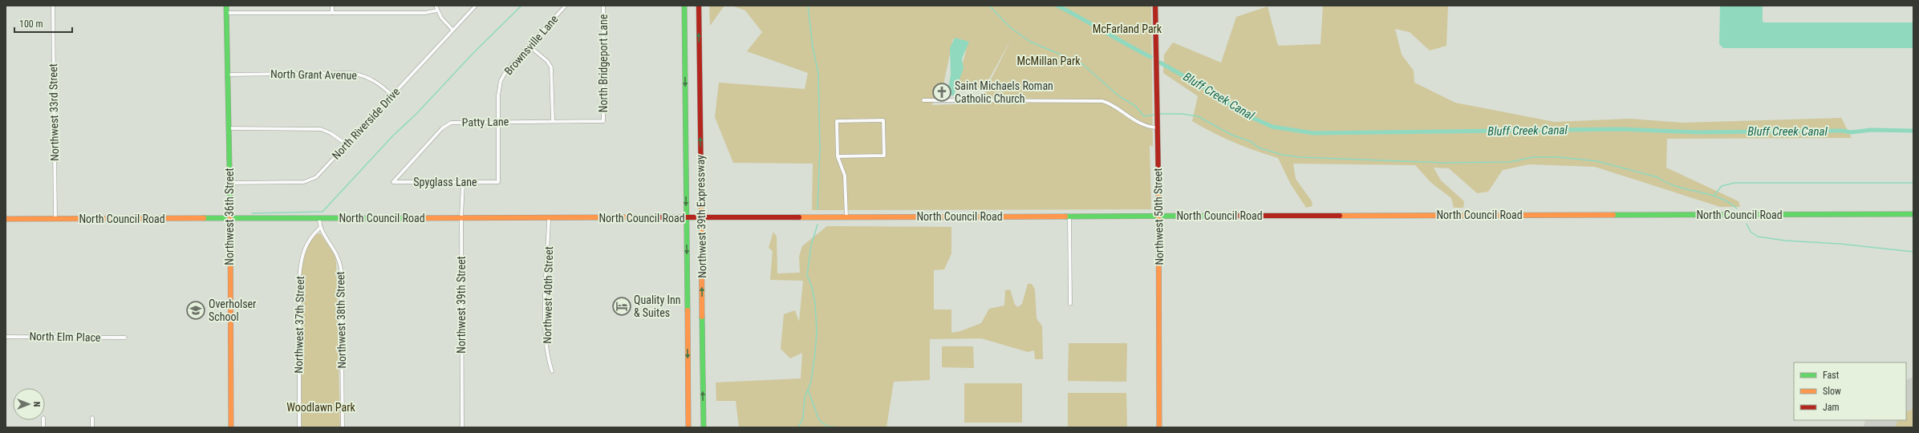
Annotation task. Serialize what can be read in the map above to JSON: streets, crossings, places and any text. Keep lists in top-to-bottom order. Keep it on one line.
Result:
{"streets":{"main road":["North Council Road","Northwest 36th Street","Northwest 39th Expressway","Northwest 50th Street"],"street":["Brownsville Lane","North Bridgeport Lane","North Grant Avenue","Northwest 33rd Street","Patty Lane","North Riverside Drive","Spyglass Lane","Northwest 40th Street","Northwest 39th Street","Northwest 38th Street","Northwest 37th Street","North Elm Place"]},"crossings":[["Brownsville Lane","Patty Lane"],["Brownsville Lane","Spyglass Lane"],["North Bridgeport Lane","Patty Lane"],["North Grant Avenue","North Riverside Drive"],["North Grant Avenue","Northwest 36th Street"],["Northwest 33rd Street","North Council Road"],["Patty Lane","Spyglass Lane"],["North Riverside Drive","Northwest 36th Street"],["Spyglass Lane","Northwest 39th Street"],["North Council Road","Northwest 36th Street"],["North Council Road","Northwest 39th Expressway"],["North Council Road","Northwest 50th Street"],["North Council Road","Northwest 40th Street"],["North Council Road","Northwest 39th Street"],["North Council Road","Northwest 38th Street"],["Northwest 38th Street","Northwest 37th Street"]],"water":["Bluff Creek Canal"],"parks":["McFarland Park","McMillan Park","Woodlawn Park"],"places":{"church":["Saint Michaels Roman Catholic Church"],"hotel":["Quality Inn & Suites"],"school or university":["Overholser School"]},"legend":["Fast","Slow","Jam"],"scale_bar":"100 m","north":"right"}
